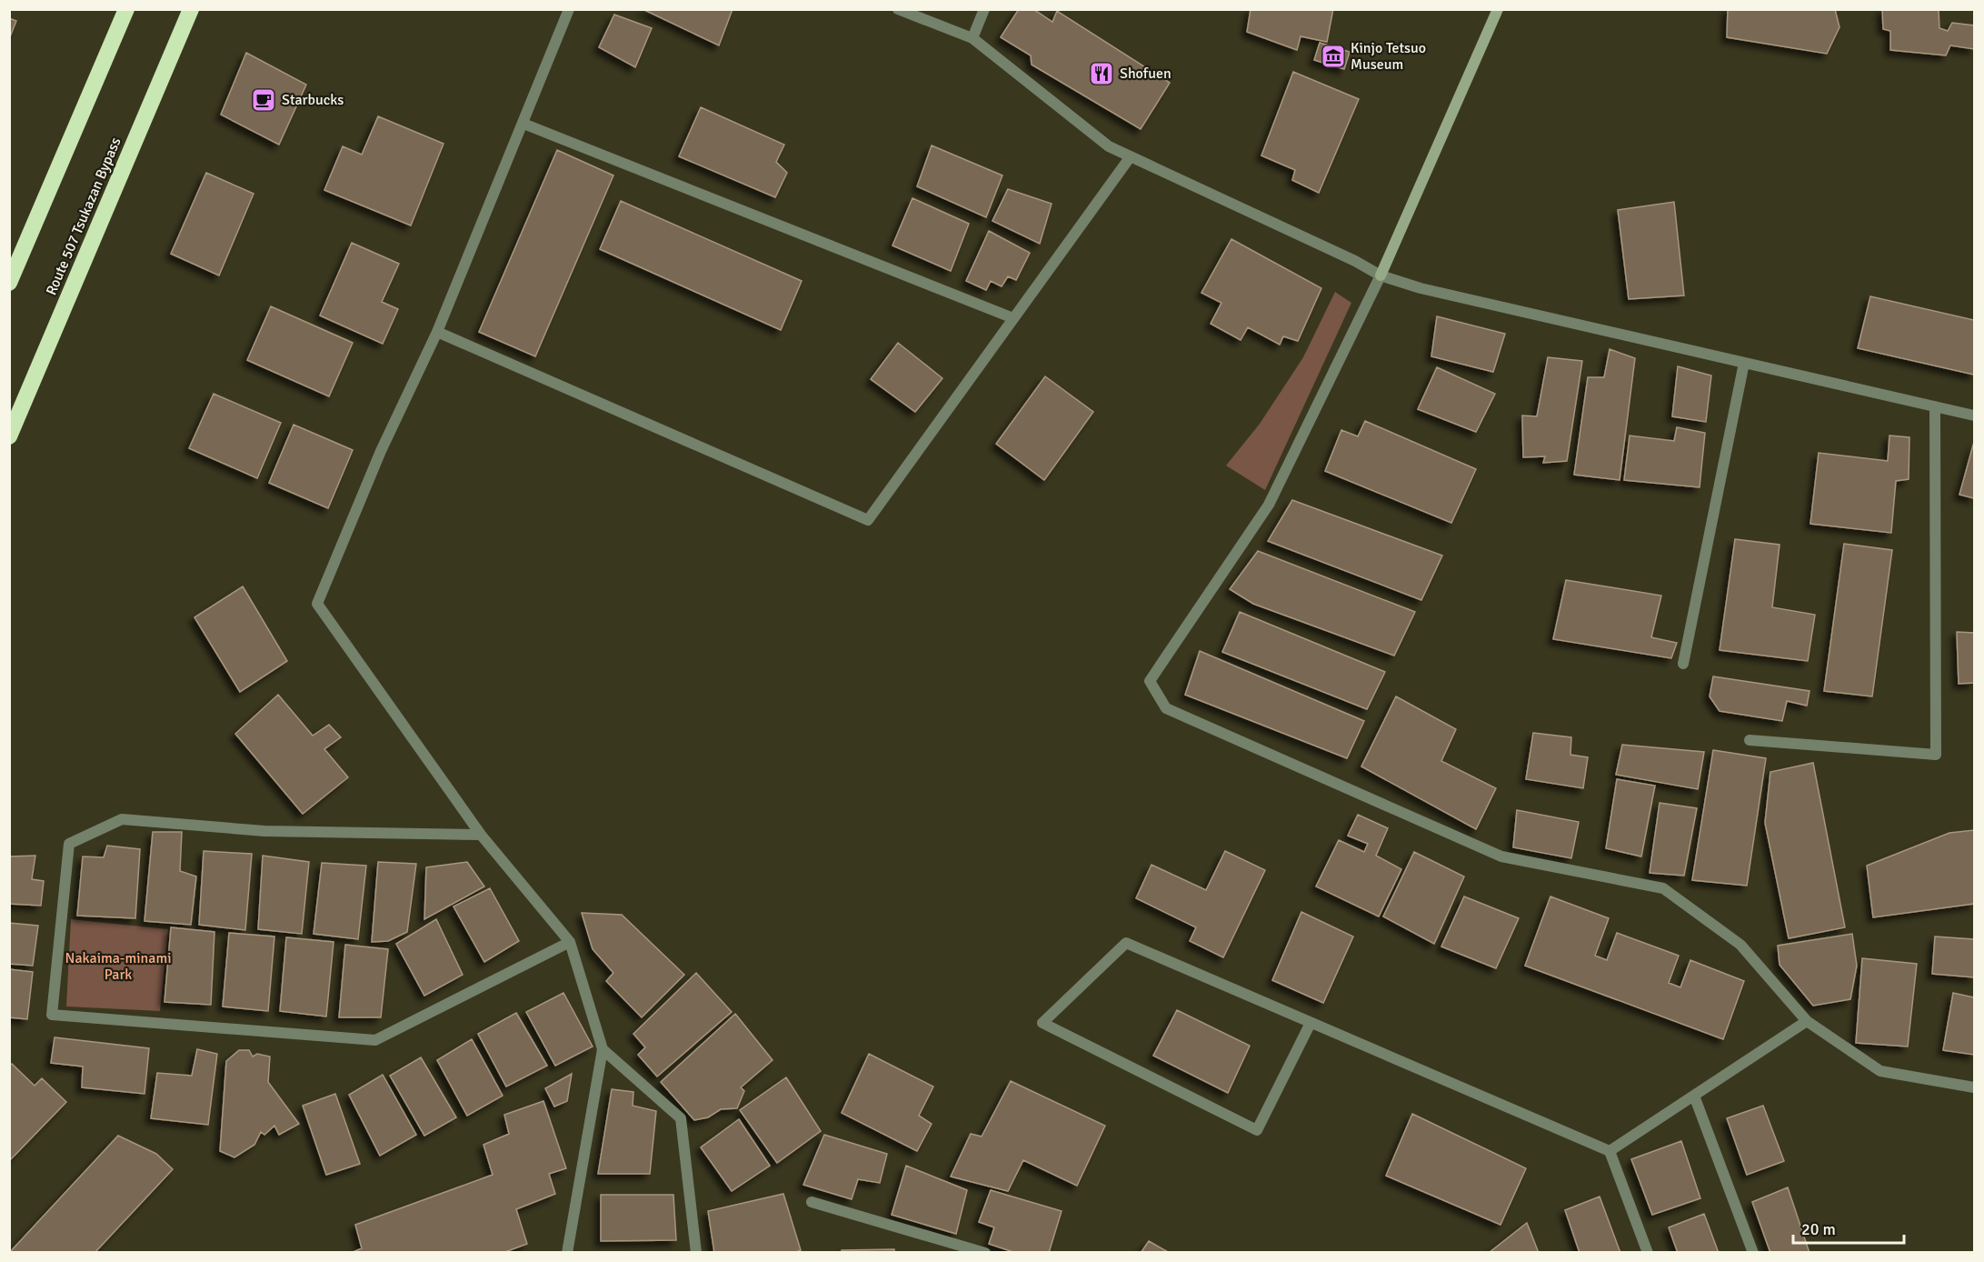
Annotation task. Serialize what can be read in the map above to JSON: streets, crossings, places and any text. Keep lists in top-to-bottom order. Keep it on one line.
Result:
{"streets":{"highway":["Route 507 Tsukazan Bypass"]},"parks":["Nakaima-minami Park"],"places":{"museum":["Kinjo Tetsuo Museum"],"restaurant":["Shofuen"],"cafe":["Starbucks"]},"scale_bar":"20 m"}
